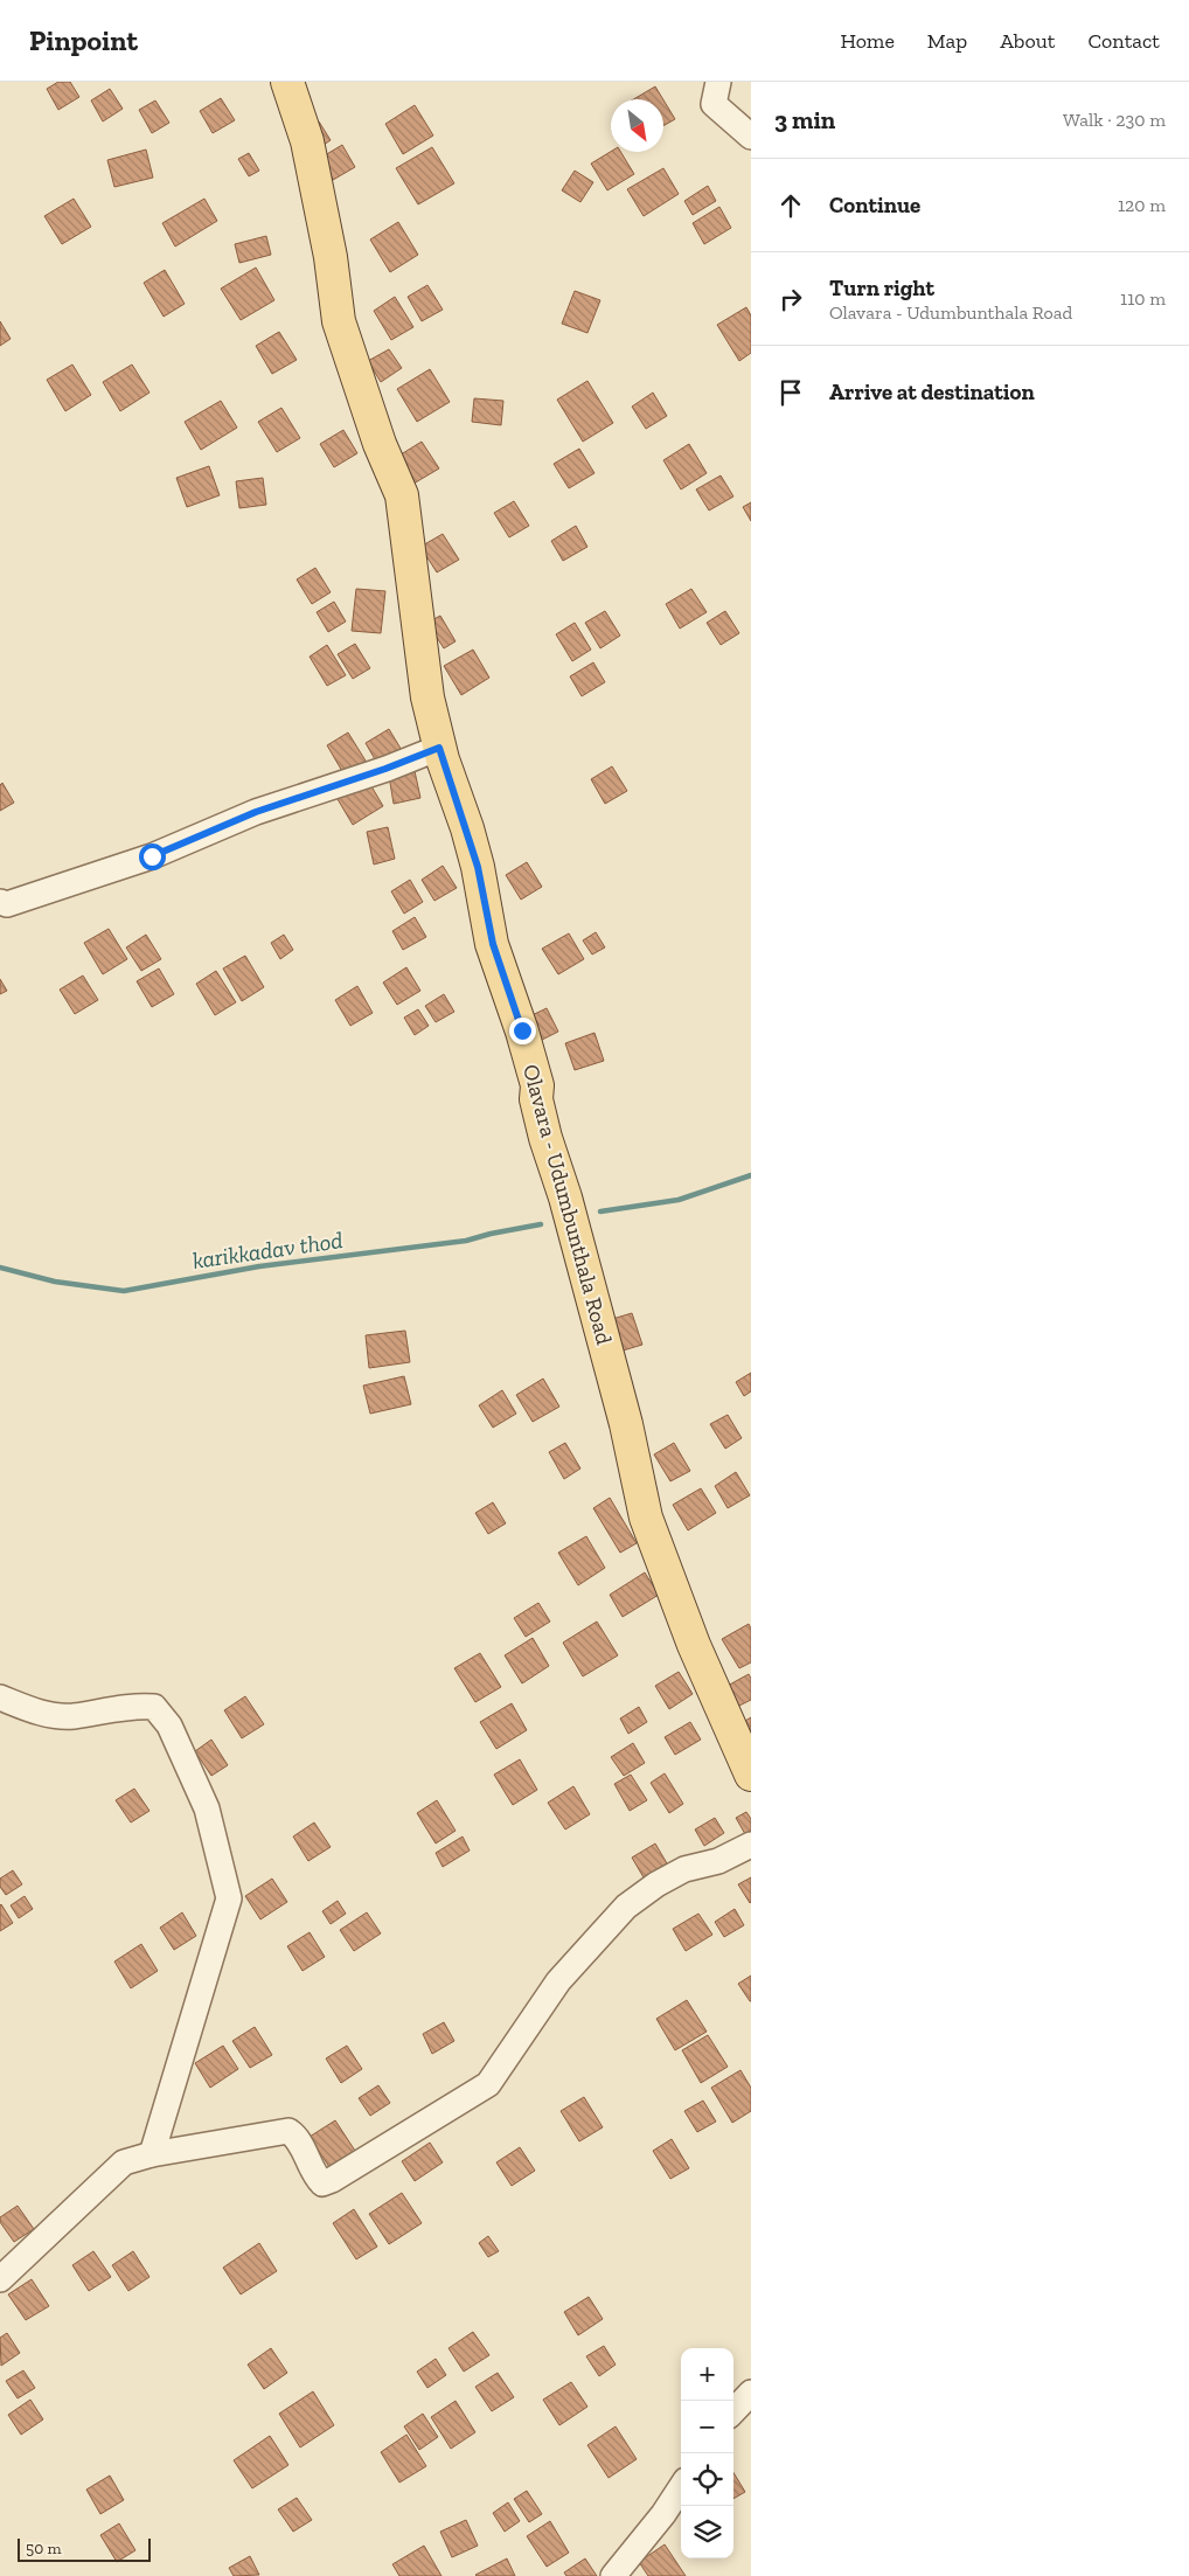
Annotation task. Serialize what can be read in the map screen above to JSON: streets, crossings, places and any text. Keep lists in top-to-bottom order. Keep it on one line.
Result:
{"streets":{"main road":["Olavara - Udumbunthala Road"]},"water":["karikkadav thod"],"scale_bar":"50 m","north":"bottom right","page":{"header":"Pinpoint","nav":["Home","Map","About","Contact"],"heading":["3 min","Walk · 230 m"],"list":[["Continue","120 m"],["Turn right","Olavara - Udumbunthala Road","110 m"],"Arrive at destination"],"map_buttons":["+","−"],"scale":"50 m"}}
